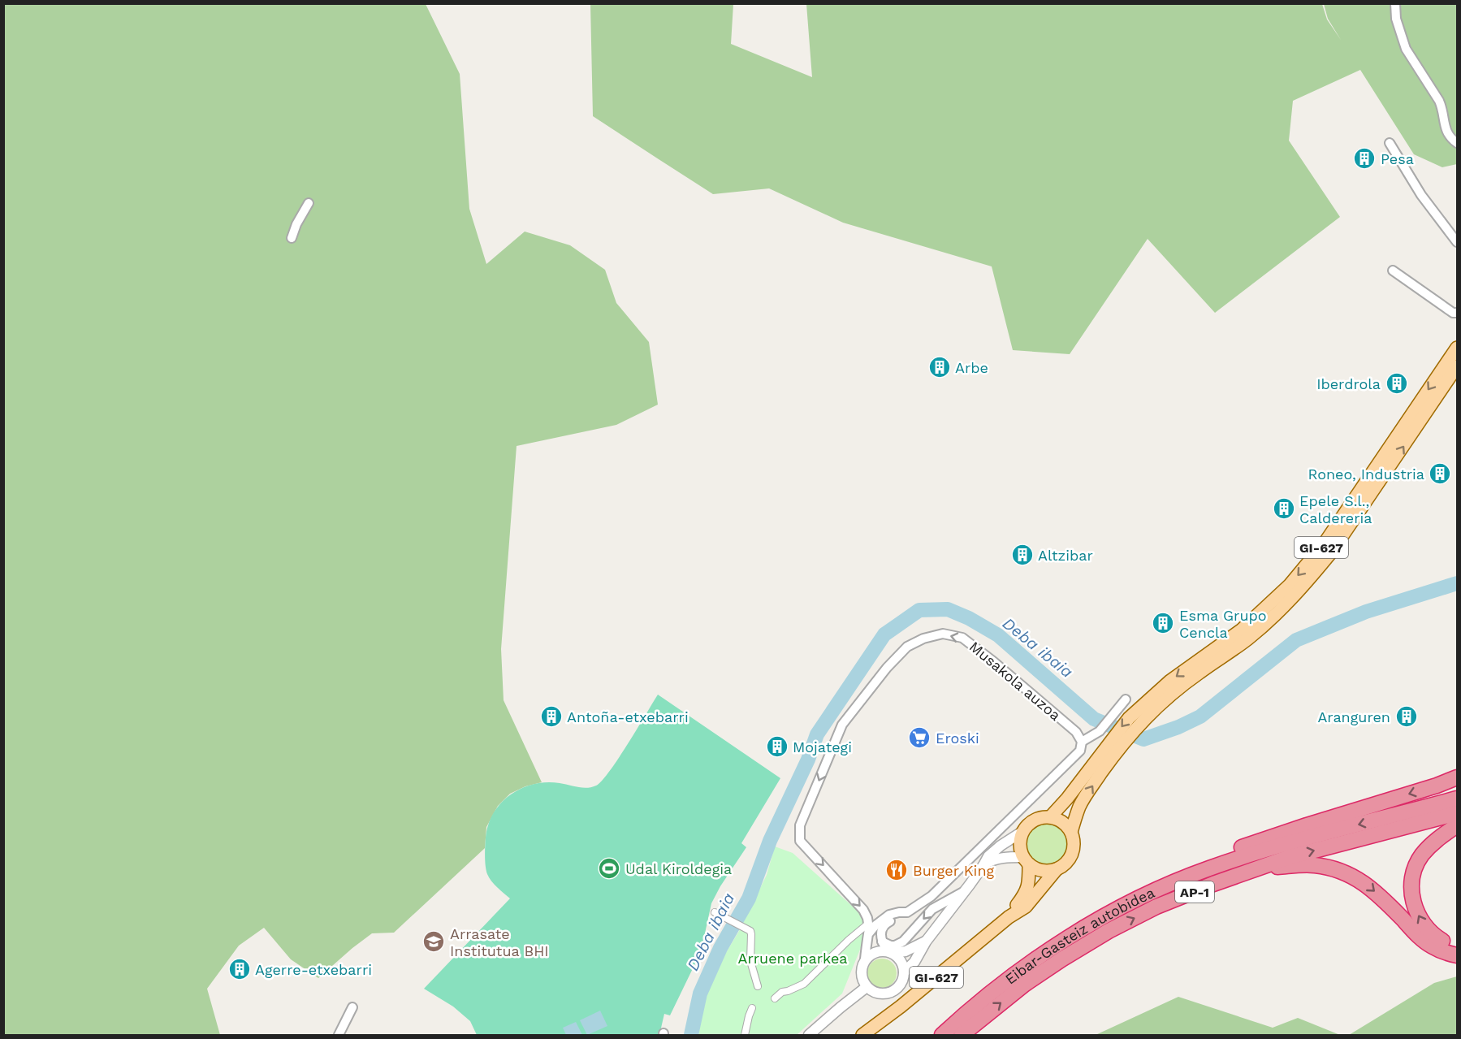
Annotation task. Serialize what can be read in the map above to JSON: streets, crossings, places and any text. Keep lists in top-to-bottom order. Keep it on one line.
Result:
{"streets":{"highway":["AP-1","Eibar-Gasteiz autobidea"],"main road":["GI-627"],"street":["Musakola auzoa"]},"water":["Deba ibaia"],"parks":["Arruene parkea"],"places":{"building":["Pesa","Arbe","Iberdrola","Roneo, Industria","Epele S.l., Caldereria","Altzibar","Esma Grupo Cencla","Antoña-etxebarri","Aranguren","Mojategi","Agerre-etxebarri"],"supermarket":["Eroski"],"sports":["Udal Kiroldegia"],"restaurant":["Burger King"],"school or university":["Arrasate Institutua BHI"]}}
